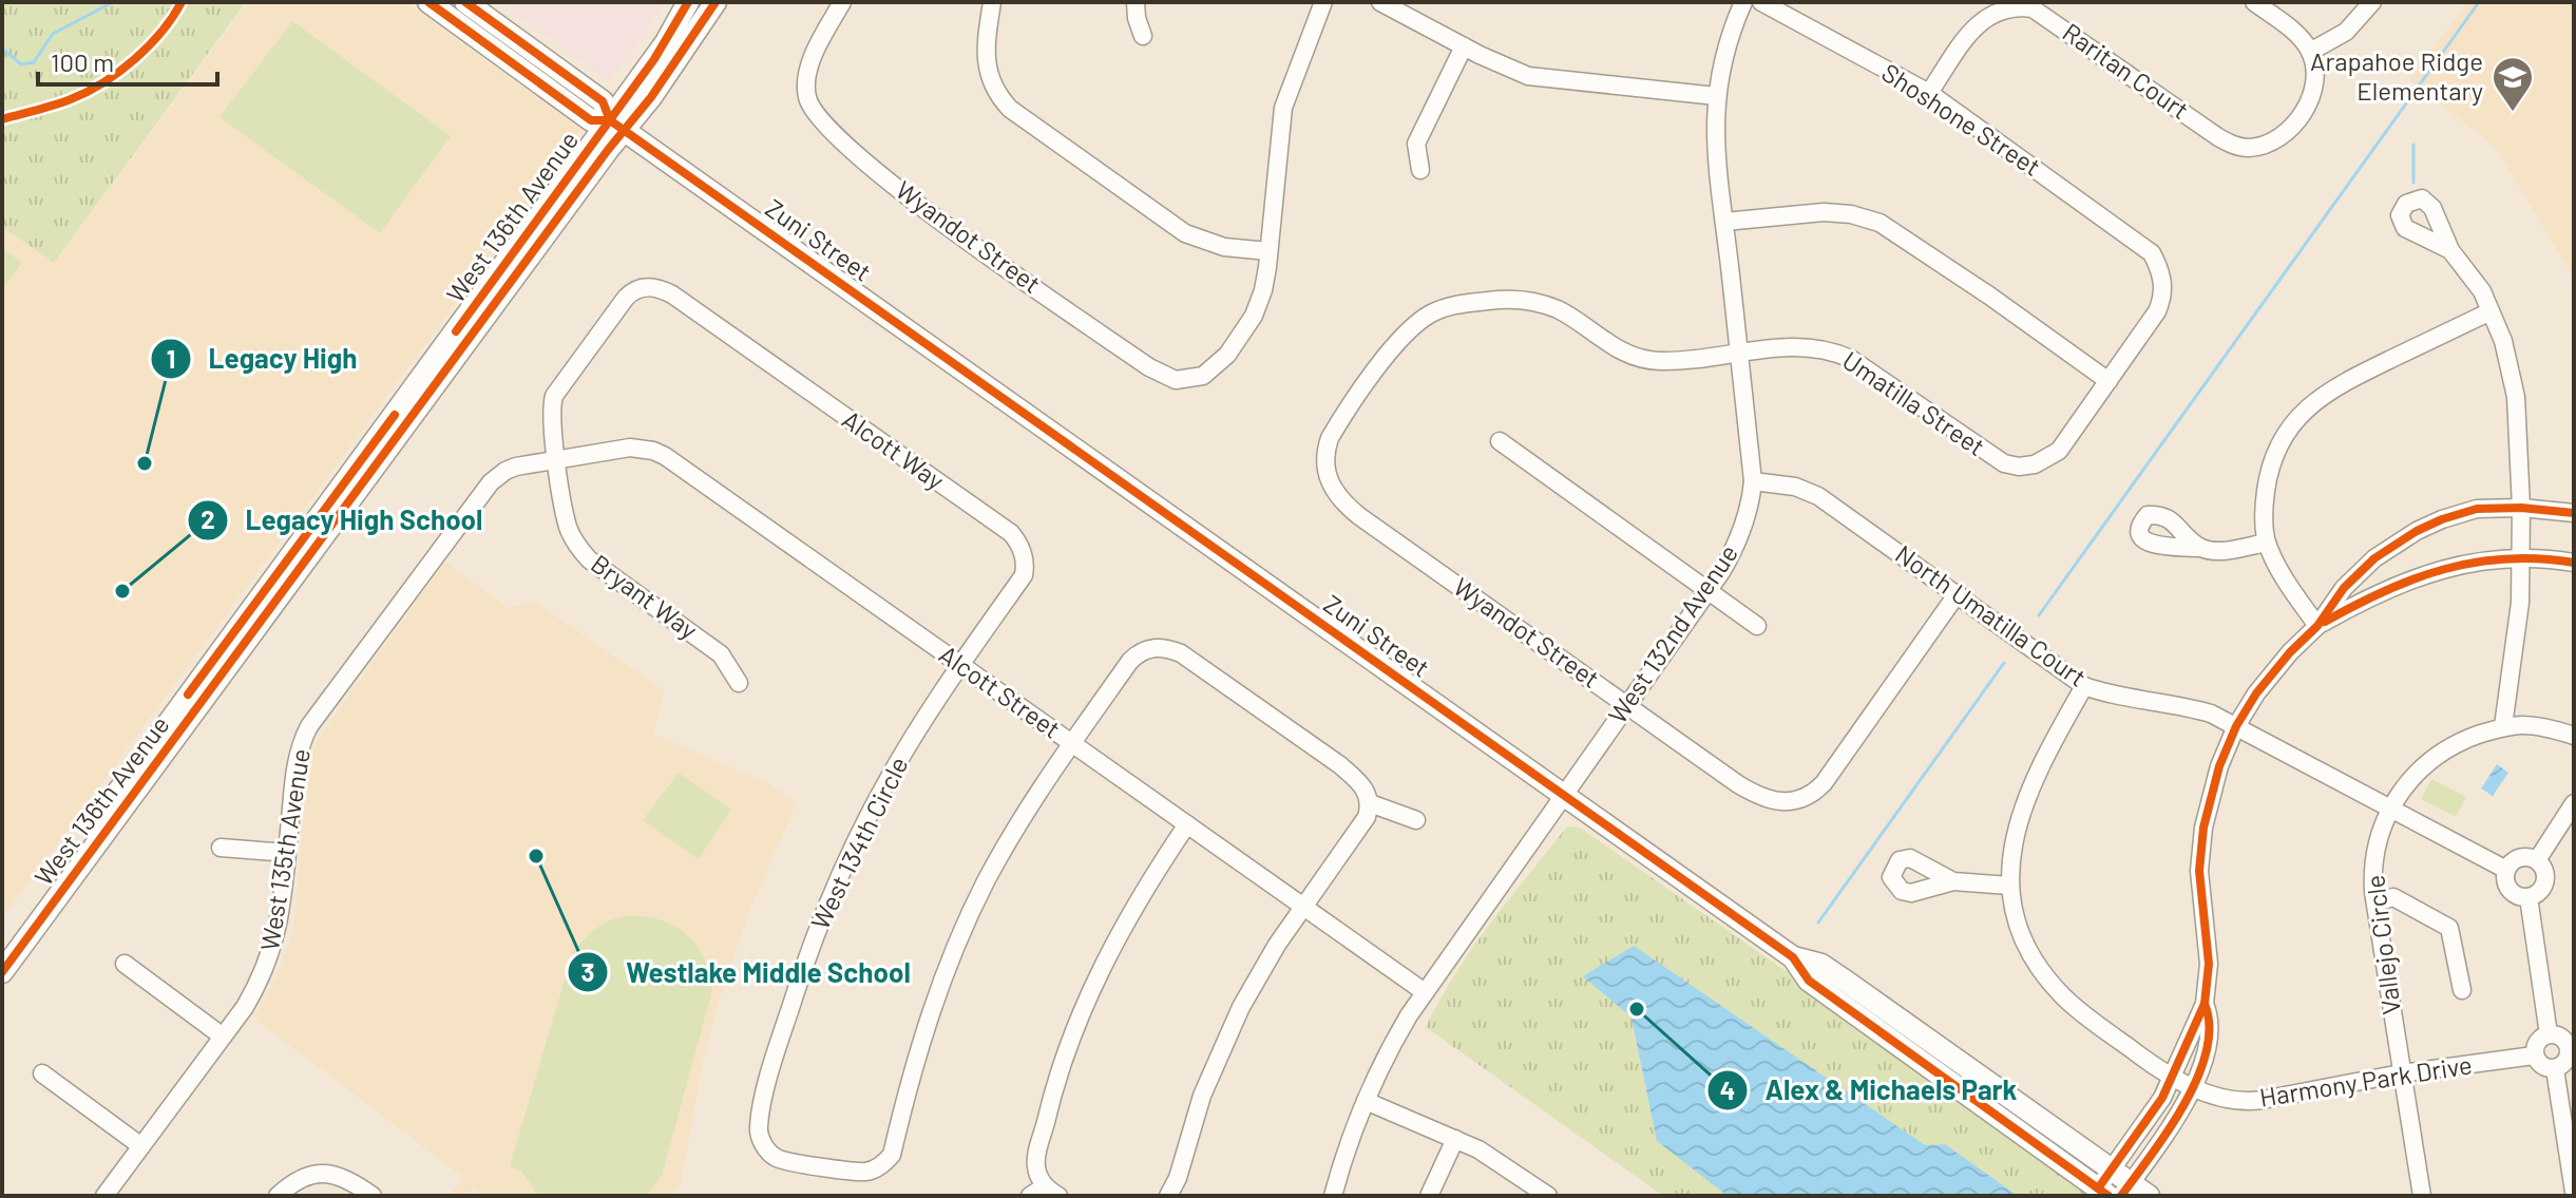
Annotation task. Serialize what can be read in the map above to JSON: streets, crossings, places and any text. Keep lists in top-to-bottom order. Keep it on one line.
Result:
{"streets":{"main road":["West 136th Avenue","Zuni Street"],"street":["Raritan Court","Shoshone Street","Wyandot Street","Umatilla Street","Alcott Way","Bryant Way","North Umatilla Court","West 132nd Avenue","Alcott Street","West 134th Circle","West 135th Avenue","Vallejo Circle","Harmony Park Drive"]},"crossings":[["Raritan Court","Shoshone Street"],["Shoshone Street","Umatilla Street"],["West 136th Avenue","Zuni Street"],["Wyandot Street","Umatilla Street"],["Wyandot Street","North Umatilla Court"],["Wyandot Street","West 132nd Avenue"],["Zuni Street","West 132nd Avenue"],["Umatilla Street","West 132nd Avenue"],["Alcott Way","Bryant Way"],["Alcott Way","Alcott Street"],["Alcott Way","West 134th Circle"],["Bryant Way","Alcott Street"],["Bryant Way","West 135th Avenue"],["North Umatilla Court","West 132nd Avenue"],["North Umatilla Court","Vallejo Circle"],["North Umatilla Court","Harmony Park Drive"],["West 132nd Avenue","Alcott Street"],["Alcott Street","West 134th Circle"],["Alcott Street","West 135th Avenue"],["Vallejo Circle","Harmony Park Drive"]],"places":{"school or university":["Arapahoe Ridge Elementary"],"other":["Legacy High","Legacy High School","Westlake Middle School","Alex & Michaels Park"]},"scale_bar":"100 m"}
